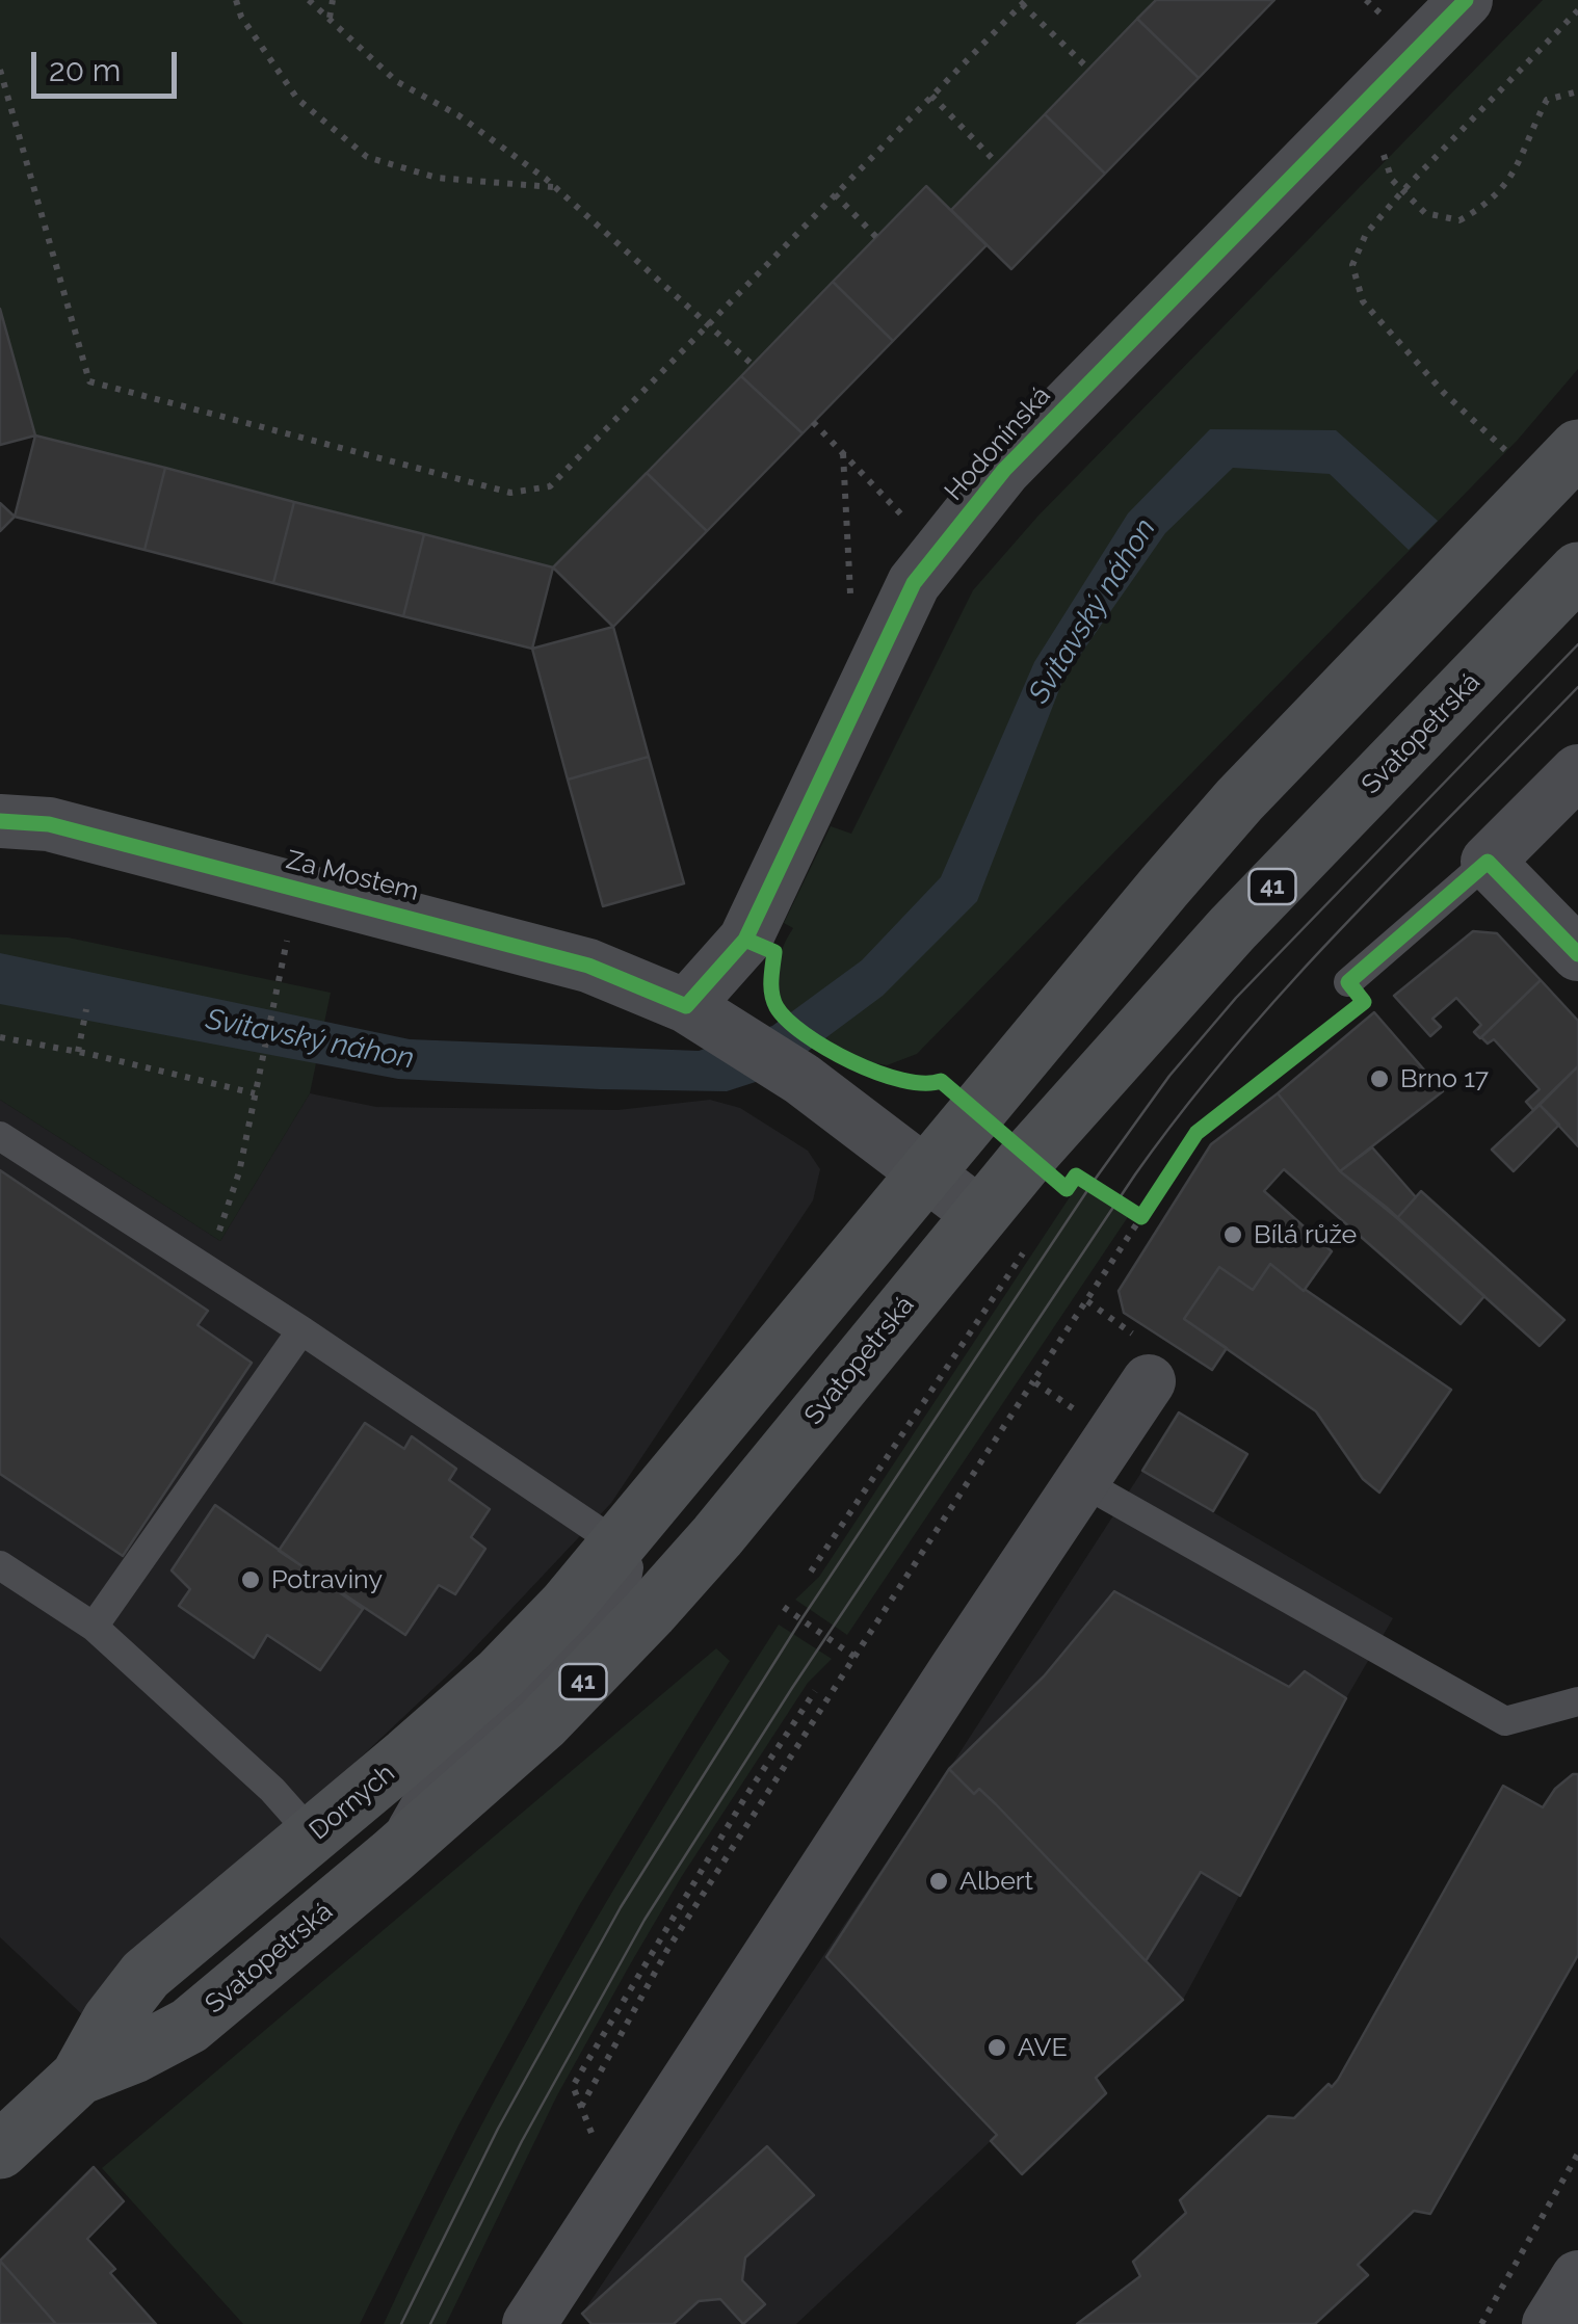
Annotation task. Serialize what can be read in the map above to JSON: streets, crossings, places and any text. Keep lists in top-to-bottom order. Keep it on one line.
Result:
{"streets":{"main road":["Svatopetrská","41","Dornych"],"street":["Hodonínská","Za Mostem"]},"crossings":[["Hodonínská","Za Mostem"],["Svatopetrská","Za Mostem"],["Svatopetrská","Dornych"],["Za Mostem","41"],["Za Mostem","Dornych"],["41","Dornych"]],"water":["Svitavský náhon"],"places":["Brno 17","Bílá růže","Potraviny","Albert","AVE"],"scale_bar":"20 m"}
